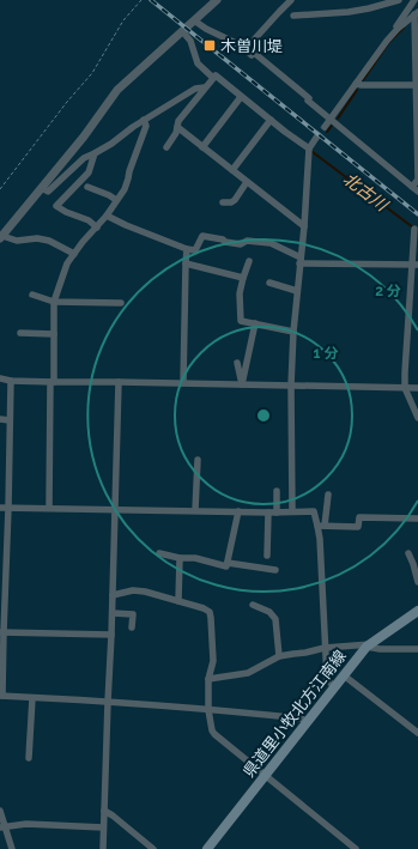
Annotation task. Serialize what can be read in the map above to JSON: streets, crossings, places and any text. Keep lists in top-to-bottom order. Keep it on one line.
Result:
{"streets":{"main road":["県道里小牧北方江南線"]},"water":["北古川"],"places":{"transit":["木曽川堤"]},"rings":["2 分","1 分"]}
